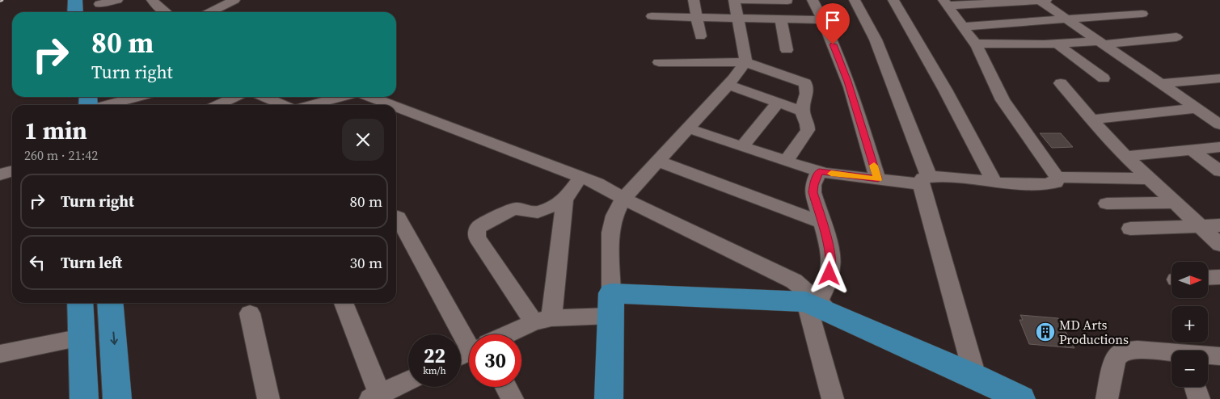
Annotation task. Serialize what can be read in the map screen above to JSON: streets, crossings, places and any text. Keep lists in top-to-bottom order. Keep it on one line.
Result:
{"places":{"building":["MD Arts Productions"]},"north":"right","page":{"turn":["80 m","Turn right"],"heading":["1 min","260 m · 21:42"],"list":[{"name":"Turn right","value":"80 m"},{"name":"Turn left","value":"30 m"}],"map_buttons":["+","−"],"speed":"22 km/h","limit":"30"}}
